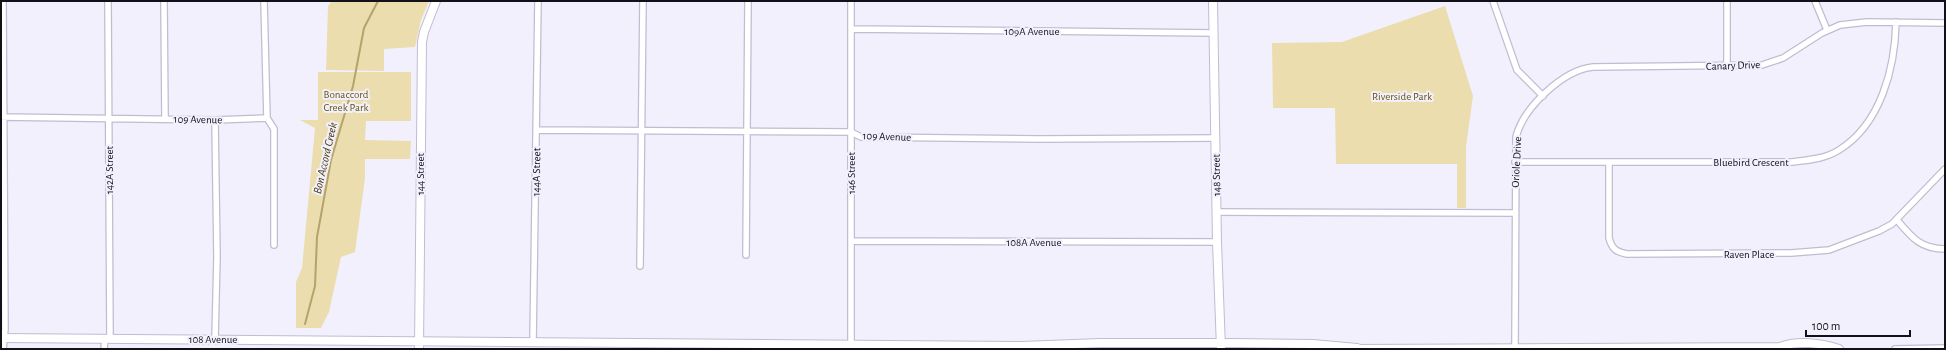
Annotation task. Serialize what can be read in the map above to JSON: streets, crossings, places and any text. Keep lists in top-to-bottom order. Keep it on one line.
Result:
{"streets":{"main road":["144 Street","148 Street","108 Avenue"],"street":["109A Avenue","Canary Drive","109 Avenue","Oriole Drive","Bluebird Crescent","142A Street","144A Street","146 Street","108A Avenue","Raven Place"]},"crossings":[["109A Avenue","146 Street"],["109A Avenue","148 Street"],["Canary Drive","Oriole Drive"],["Canary Drive","Bluebird Crescent"],["109 Avenue","142A Street"],["109 Avenue","144A Street"],["109 Avenue","146 Street"],["109 Avenue","148 Street"],["Oriole Drive","Bluebird Crescent"],["Oriole Drive","108 Avenue"],["Bluebird Crescent","Raven Place"],["142A Street","108 Avenue"],["144A Street","108 Avenue"],["146 Street","108A Avenue"],["146 Street","108 Avenue"],["144 Street","108 Avenue"],["148 Street","108A Avenue"],["148 Street","108 Avenue"]],"water":["Bon Accord Creek"],"parks":["Bonaccord Creek Park","Riverside Park"],"scale_bar":"100 m"}
